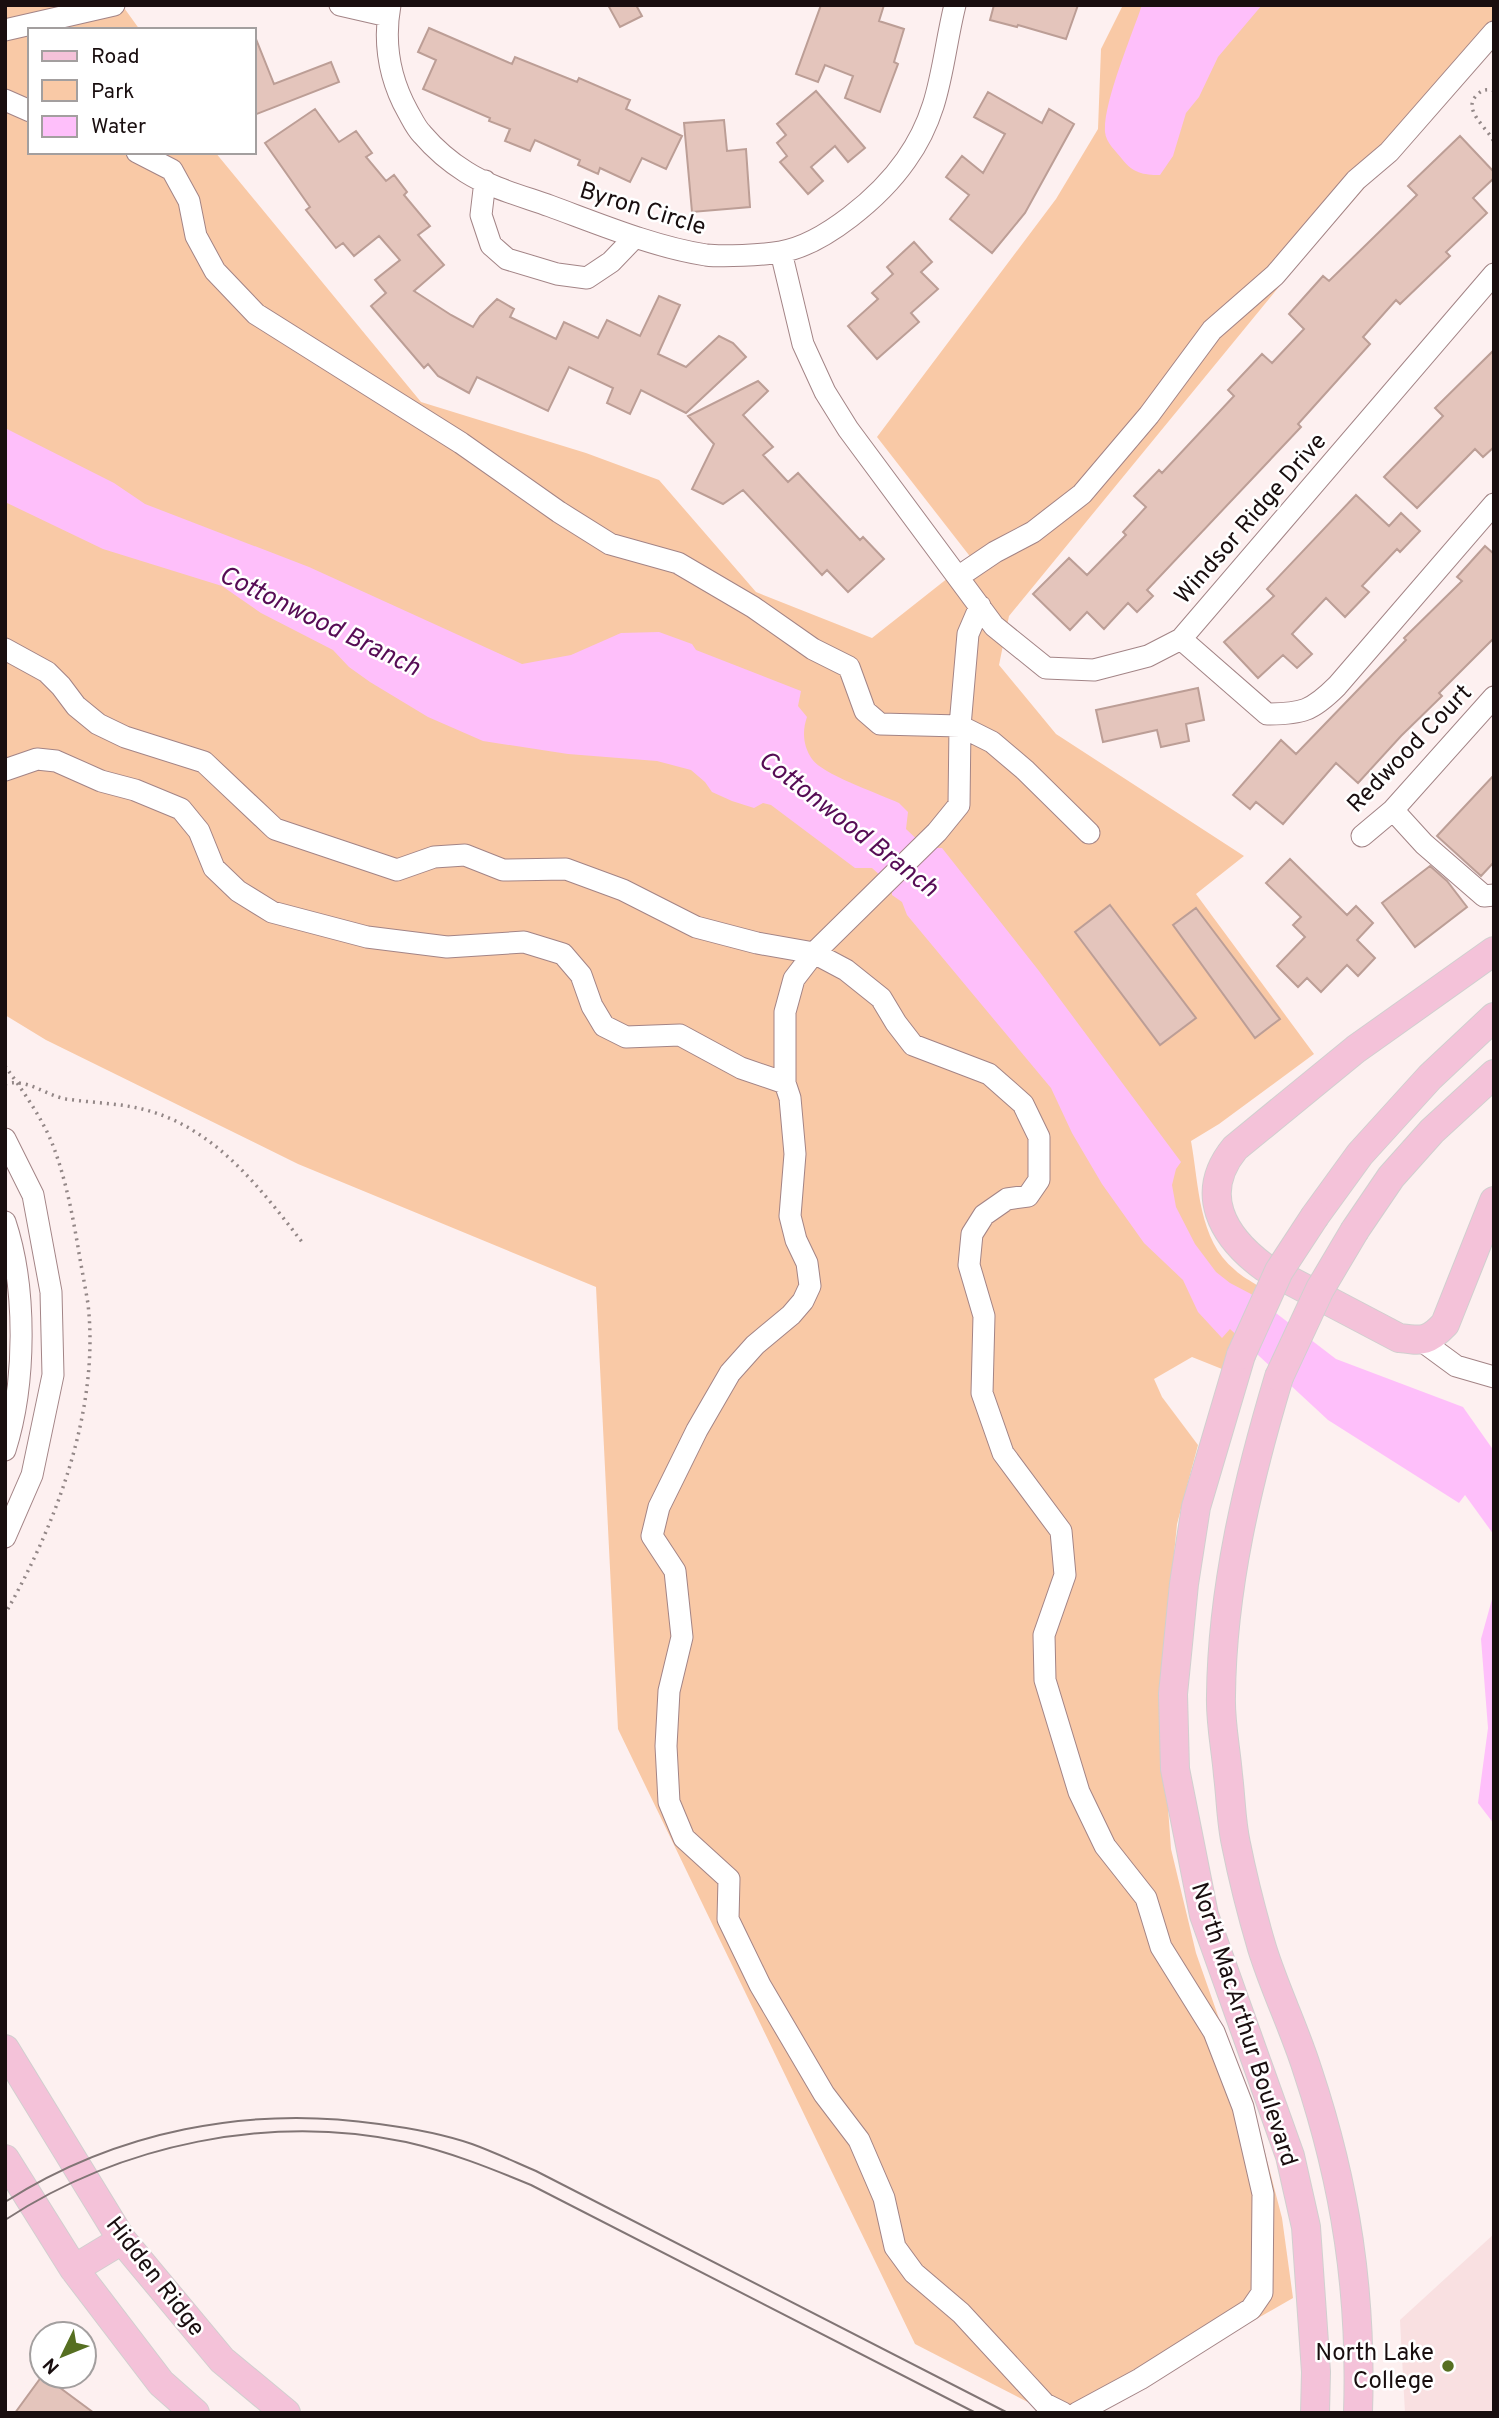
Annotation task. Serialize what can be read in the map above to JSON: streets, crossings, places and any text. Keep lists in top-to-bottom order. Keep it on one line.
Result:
{"streets":{"main road":["North MacArthur Boulevard","Hidden Ridge"],"street":["Byron Circle","Windsor Ridge Drive","Redwood Court"]},"water":["Cottonwood Branch"],"places":["North Lake College"],"legend":["Road","Park","Water"],"north":"bottom left"}
